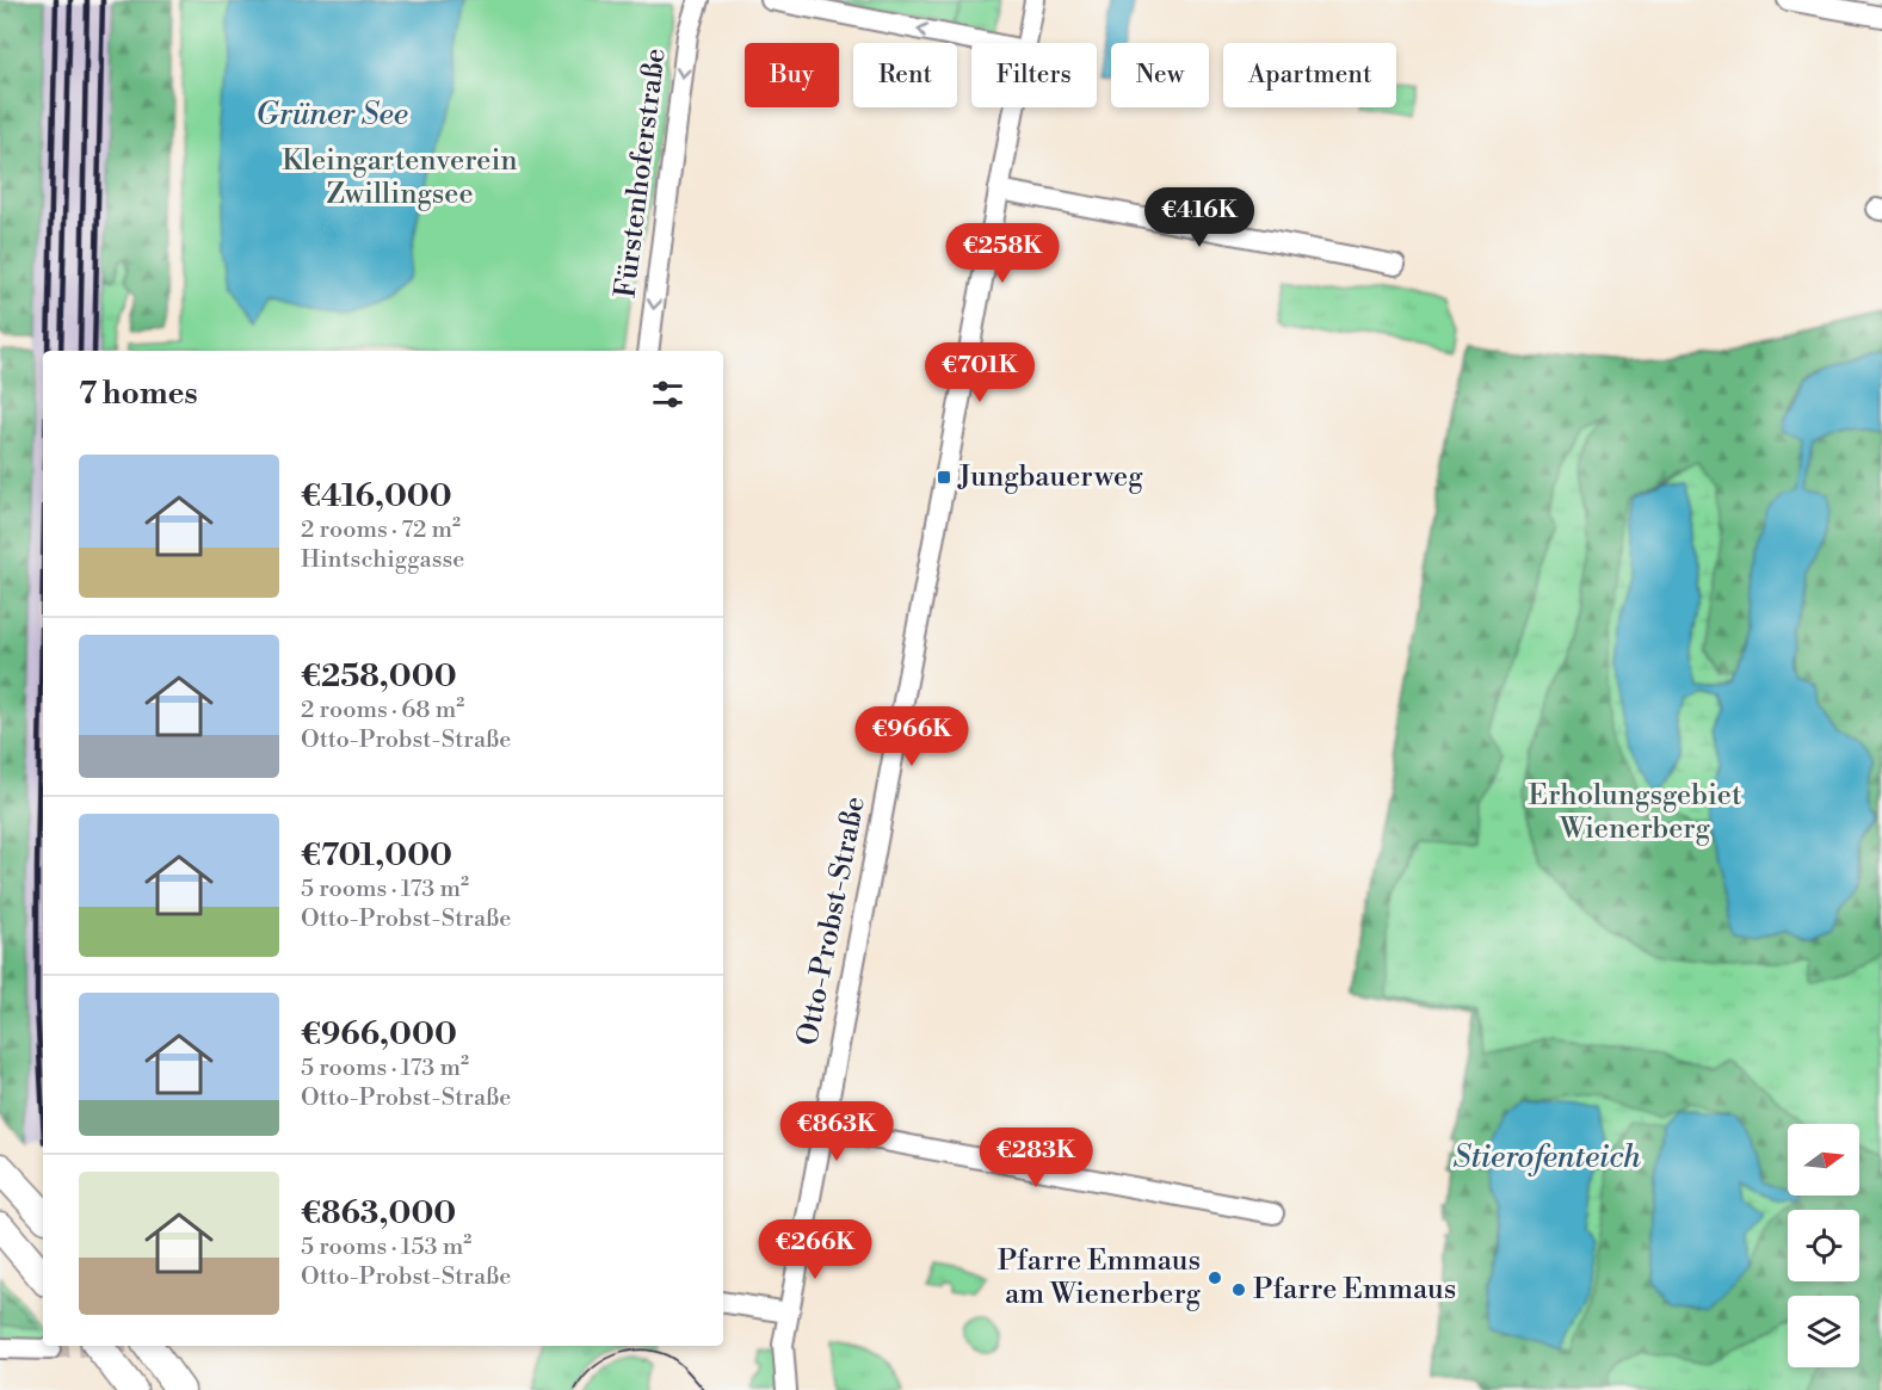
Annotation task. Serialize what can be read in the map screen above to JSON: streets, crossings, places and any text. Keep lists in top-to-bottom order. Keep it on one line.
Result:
{"streets":{"street":["Fürstenhoferstraße","Otto-Probst-Straße"]},"one_way":["Fürstenhoferstraße"],"water":["Grüner See","Stierofenteich"],"parks":["Kleingartenverein Zwillingsee","Erholungsgebiet Wienerberg"],"places":{"transit":["Jungbauerweg"],"other":["Pfarre Emmaus am Wienerberg","Pfarre Emmaus"]},"north":"right","page":{"chip":["Buy","Rent","Filters","New","Apartment"],"price":["€416K","€258K","€701K","€966K","€863K","€283K","€266K"],"heading":"7 homes","list":[{"name":"€416,000","note":"2 rooms · 72 m² · Hintschiggasse"},{"name":"€258,000","note":"2 rooms · 68 m² · Otto-Probst-Straße"},{"name":"€701,000","note":"5 rooms · 173 m² · Otto-Probst-Straße"},{"name":"€966,000","note":"5 rooms · 173 m² · Otto-Probst-Straße"},{"name":"€863,000","note":"5 rooms · 153 m² · Otto-Probst-Straße"}]}}
